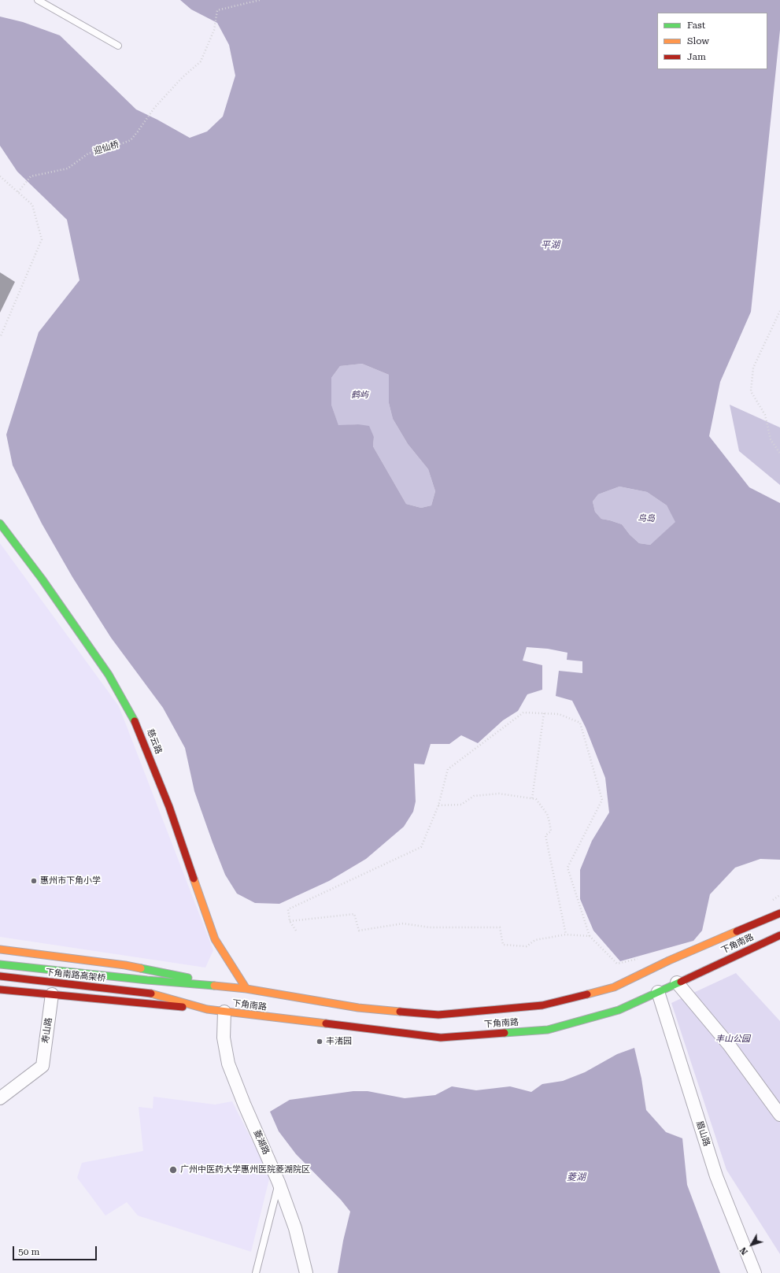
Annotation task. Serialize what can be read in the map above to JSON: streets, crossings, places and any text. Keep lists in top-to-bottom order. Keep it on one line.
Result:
{"streets":{"main road":["慈云路","下角南路","下角南路高架桥"],"street":["寿山路","眉山路","菱湖路"],"path":["迎仙桥"]},"crossings":[["慈云路","下角南路"],["下角南路","下角南路高架桥"],["下角南路","寿山路"],["下角南路","眉山路"],["下角南路","菱湖路"]],"water":["平湖","菱湖"],"parks":["鹤屿","鸟岛","丰山公园"],"places":["惠州市下角小学","丰渚园","广州中医药大学惠州医院菱湖院区"],"legend":["Fast","Slow","Jam"],"scale_bar":"50 m","north":"bottom left"}
